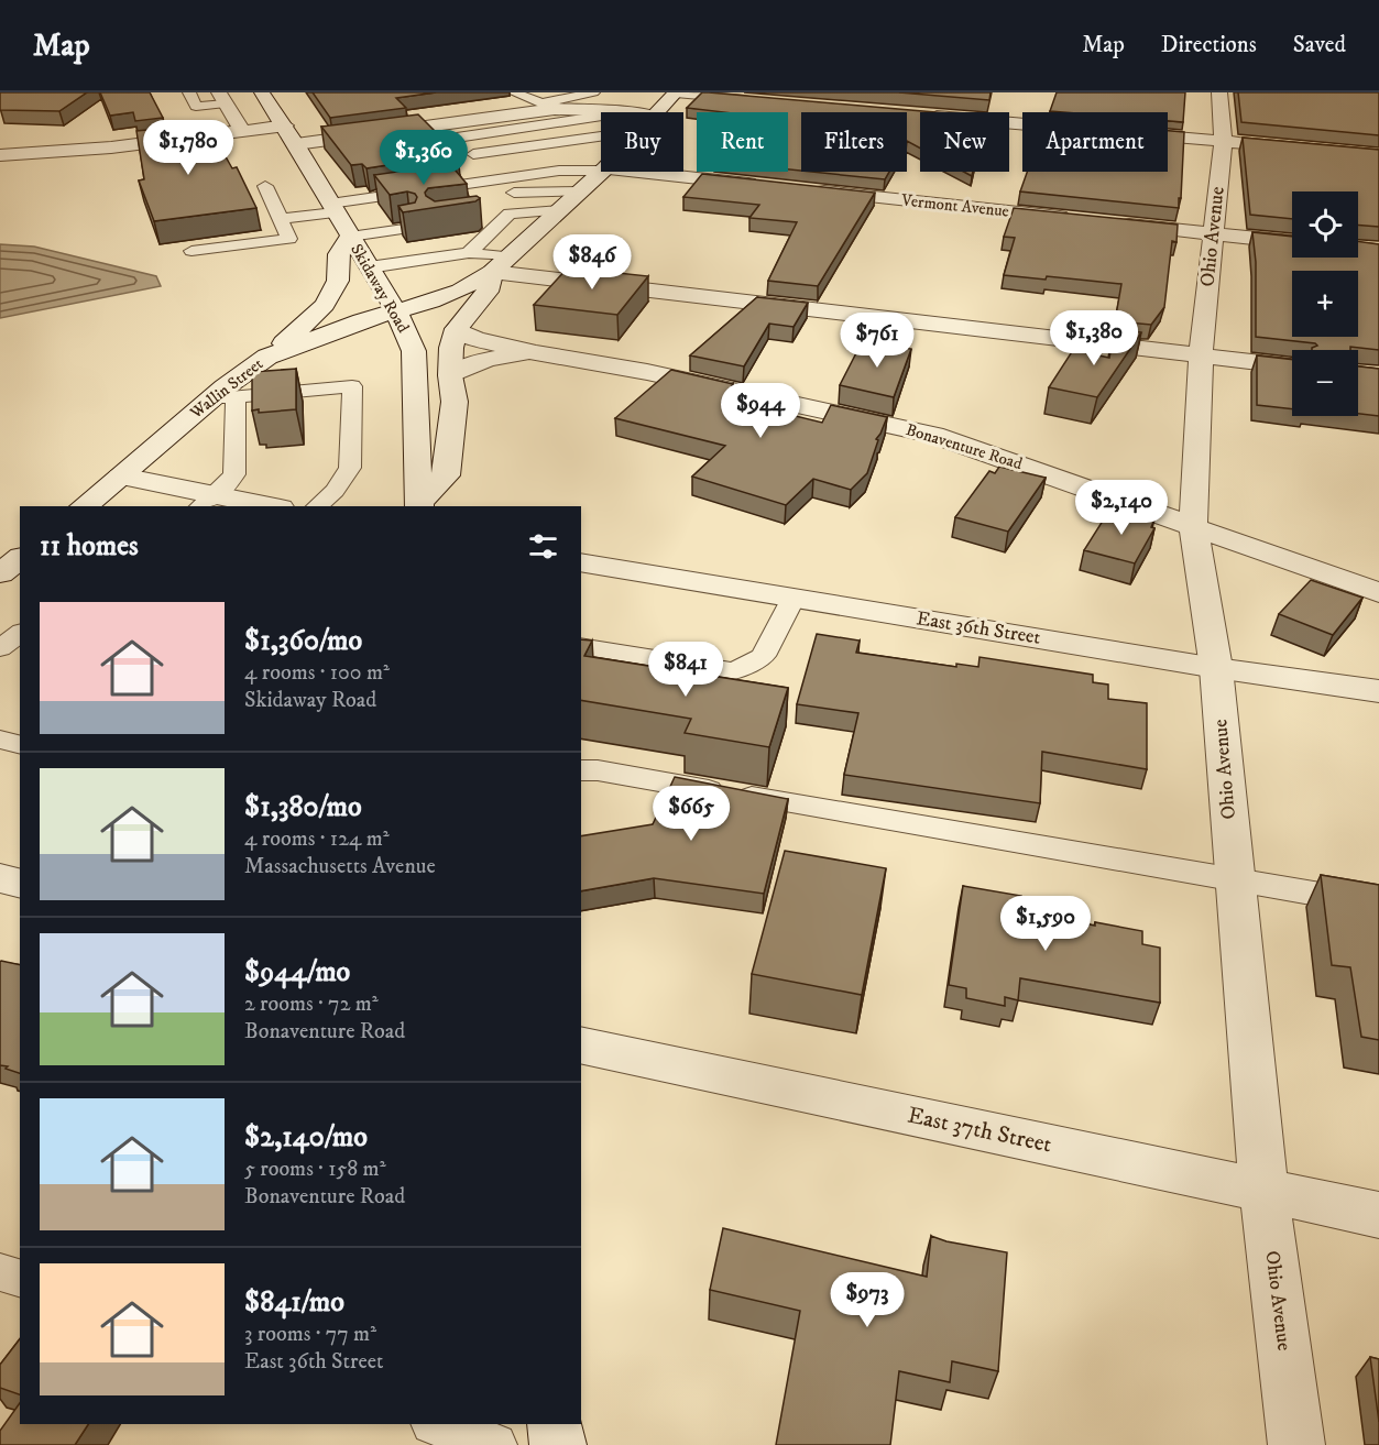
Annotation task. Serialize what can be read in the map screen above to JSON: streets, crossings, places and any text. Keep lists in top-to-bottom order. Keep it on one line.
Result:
{"streets":{"street":["Vermont Avenue","Ohio Avenue","Skidaway Road","Wallin Street","Bonaventure Road","East 36th Street","East 37th Street"]},"crossings":[["Ohio Avenue","Bonaventure Road"],["Ohio Avenue","East 36th Street"],["Ohio Avenue","East 37th Street"],["Skidaway Road","Wallin Street"]],"page":{"header":"Map","nav":["Map","Directions","Saved"],"chip":["Buy","Rent","Filters","New","Apartment"],"price":["$1,780","$1,360","$846","$1,380","$761","$944","$2,140","$841","$665","$1,590","$973"],"map_buttons":["+","−"],"heading":"11 homes","list":[{"name":"$1,360/mo","note":"4 rooms · 100 m² · Skidaway Road"},{"name":"$1,380/mo","note":"4 rooms · 124 m² · Massachusetts Avenue"},{"name":"$944/mo","note":"2 rooms · 72 m² · Bonaventure Road"},{"name":"$2,140/mo","note":"5 rooms · 158 m² · Bonaventure Road"},{"name":"$841/mo","note":"3 rooms · 77 m² · East 36th Street"}]}}
